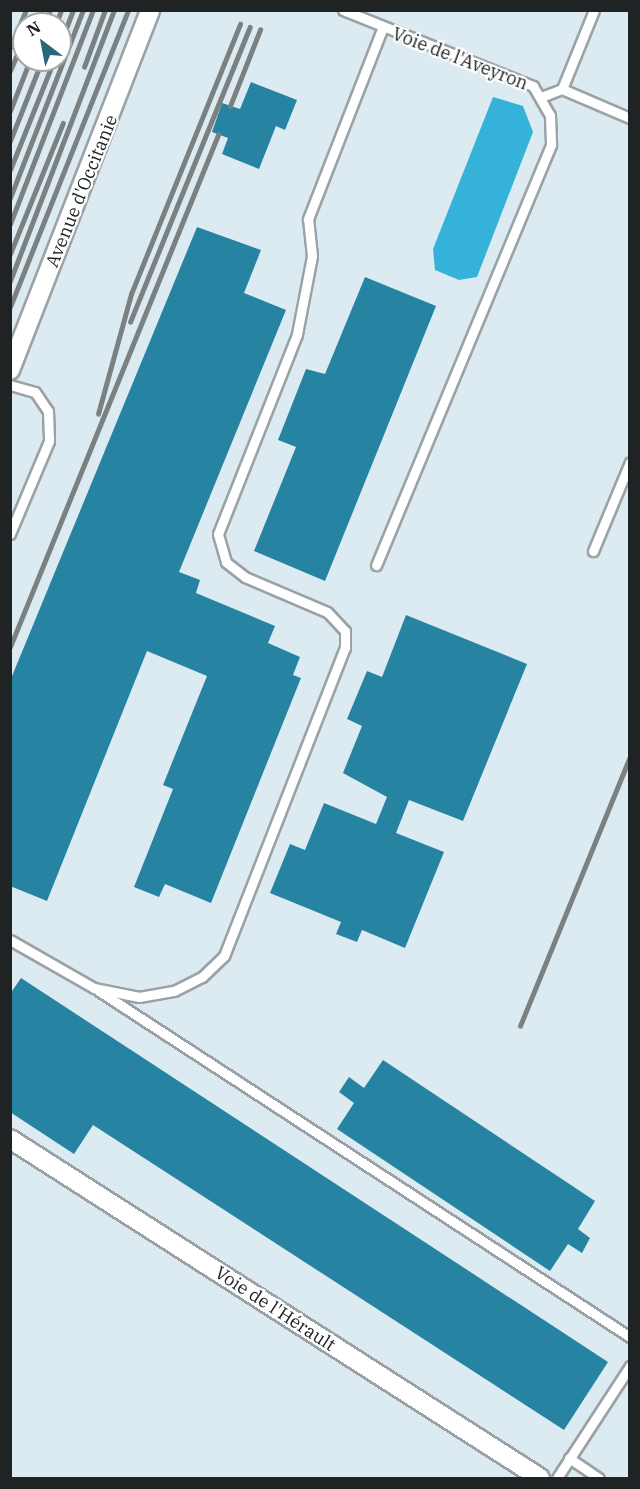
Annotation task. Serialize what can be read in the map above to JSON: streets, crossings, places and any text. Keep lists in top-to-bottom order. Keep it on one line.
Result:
{"streets":{"street":["Avenue d'Occitanie","Voie de l'Hérault"],"lane":["Voie de l'Aveyron"]},"north":"top left"}
